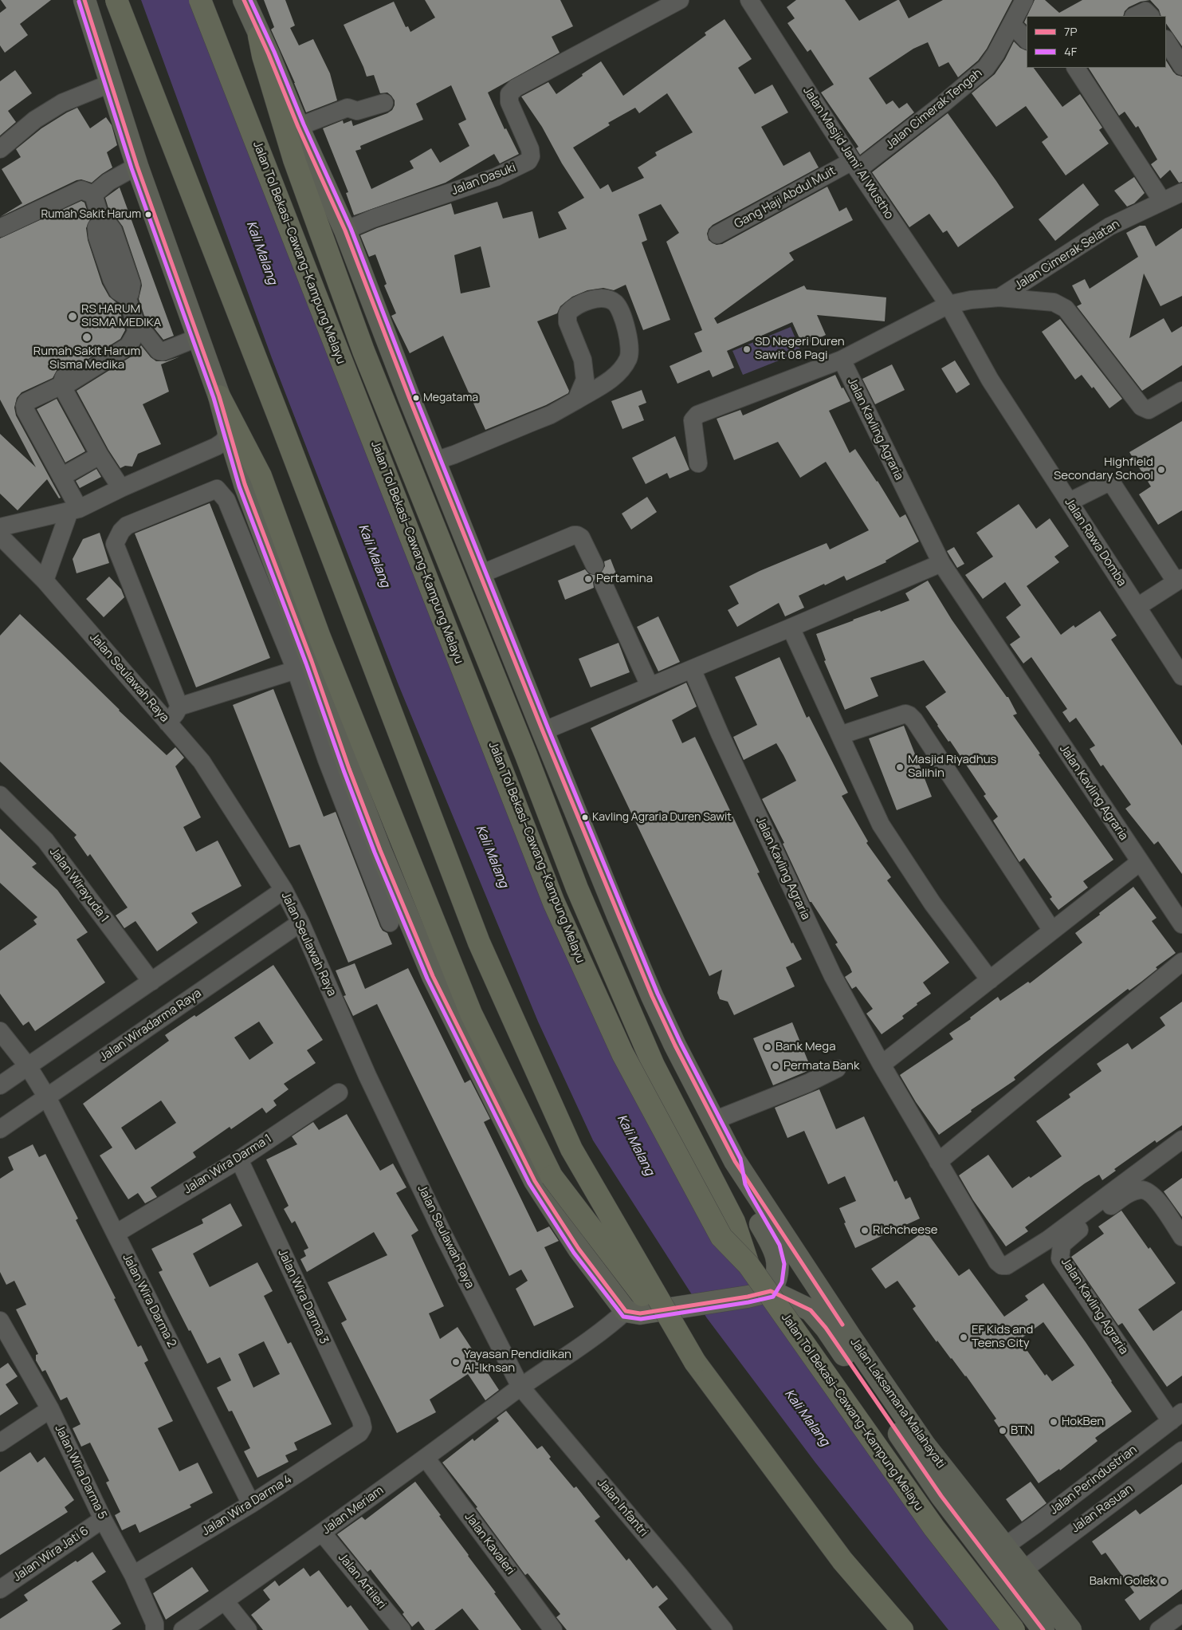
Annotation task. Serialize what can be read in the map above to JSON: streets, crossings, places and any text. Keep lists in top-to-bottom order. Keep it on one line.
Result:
{"streets":{"highway":["Jalan Tol Bekasi–Cawang–Kampung Melayu"],"main road":["Jalan Laksamana Malahayati"],"street":["Jalan Cimerak Tengah","Jalan Masjid Jami' Al Wustho","Jalan Dasuki","Gang Haji Abdul Muit","Jalan Cimerak Selatan","Jalan Kavling Agraria","Jalan Rawa Domba","Jalan Seulawah Raya","Jalan Wirayuda 1","Jalan Wiradarma Raya","Jalan Wira Darma 1","Jalan Wira Darma 3","Jalan Wira Darma 2","Jalan Wira Darma 5","Jalan Perindustrian","Jalan Wira Darma 4","Jalan Infantri","Jalan Rasuan","Jalan Meriam","Jalan Kavaleri","Jalan Wira Jati 6","Jalan Artileri"]},"crossings":[["Jalan Cimerak Tengah","Jalan Masjid Jami' Al Wustho"],["Jalan Cimerak Tengah","Gang Haji Abdul Muit"],["Jalan Masjid Jami' Al Wustho","Gang Haji Abdul Muit"],["Jalan Masjid Jami' Al Wustho","Jalan Cimerak Selatan"],["Jalan Masjid Jami' Al Wustho","Jalan Rawa Domba"],["Jalan Dasuki","Jalan Laksamana Malahayati"],["Jalan Cimerak Selatan","Jalan Rawa Domba"],["Jalan Kavling Agraria","Jalan Perindustrian"],["Jalan Seulawah Raya","Jalan Wiradarma Raya"],["Jalan Seulawah Raya","Jalan Infantri"],["Jalan Seulawah Raya","Jalan Meriam"],["Jalan Wiradarma Raya","Jalan Wira Darma 2"],["Jalan Wira Darma 1","Jalan Wira Darma 3"],["Jalan Wira Darma 1","Jalan Wira Darma 2"],["Jalan Wira Darma 3","Jalan Wira Darma 4"],["Jalan Wira Darma 2","Jalan Wira Darma 4"],["Jalan Laksamana Malahayati","Jalan Perindustrian"],["Jalan Laksamana Malahayati","Jalan Rasuan"],["Jalan Wira Darma 5","Jalan Wira Darma 4"],["Jalan Wira Darma 5","Jalan Wira Jati 6"],["Jalan Infantri","Jalan Meriam"],["Jalan Meriam","Jalan Kavaleri"],["Jalan Meriam","Jalan Artileri"]],"water":["Kali Malang"],"places":["Rumah Sakit Harum","RS HARUM SISMA MEDIKA","Rumah Sakit Harum Sisma Medika","SD Negeri Duren Sawit 08 Pagi","Megatama","Highfield Secondary School","Pertamina","Masjid Riyadhus Salihin","Kavling Agraria Duren Sawit","Bank Mega","Permata Bank","Richcheese","EF Kids and Teens City","Yayasan Pendidikan Al-Ikhsan","HokBen","BTN","Bakmi Golek"],"lines":["transit line 7P","transit line 4F"],"legend":["7P","4F"]}
